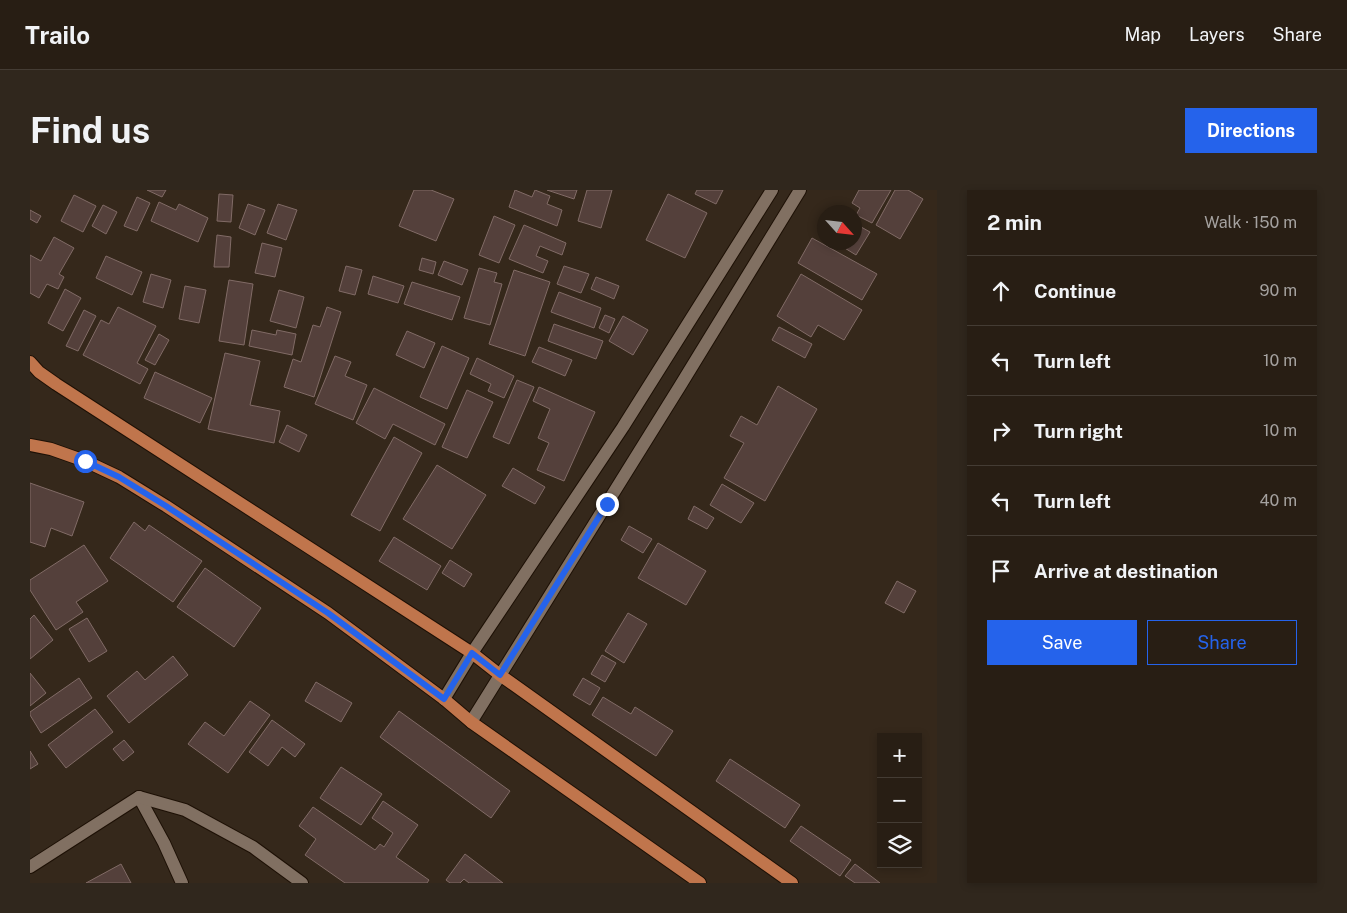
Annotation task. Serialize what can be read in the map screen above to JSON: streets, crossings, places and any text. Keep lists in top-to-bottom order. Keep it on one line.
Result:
{"north":"bottom right","page":{"header":"Trailo","nav":["Map","Layers","Share"],"buttons":["Directions",["Save","Share"]],"title":"Find us","heading":["2 min","Walk · 150 m"],"list":[["Continue","90 m"],["Turn left","10 m"],["Turn right","10 m"],["Turn left","40 m"],"Arrive at destination"],"map_buttons":["+","−"]}}
